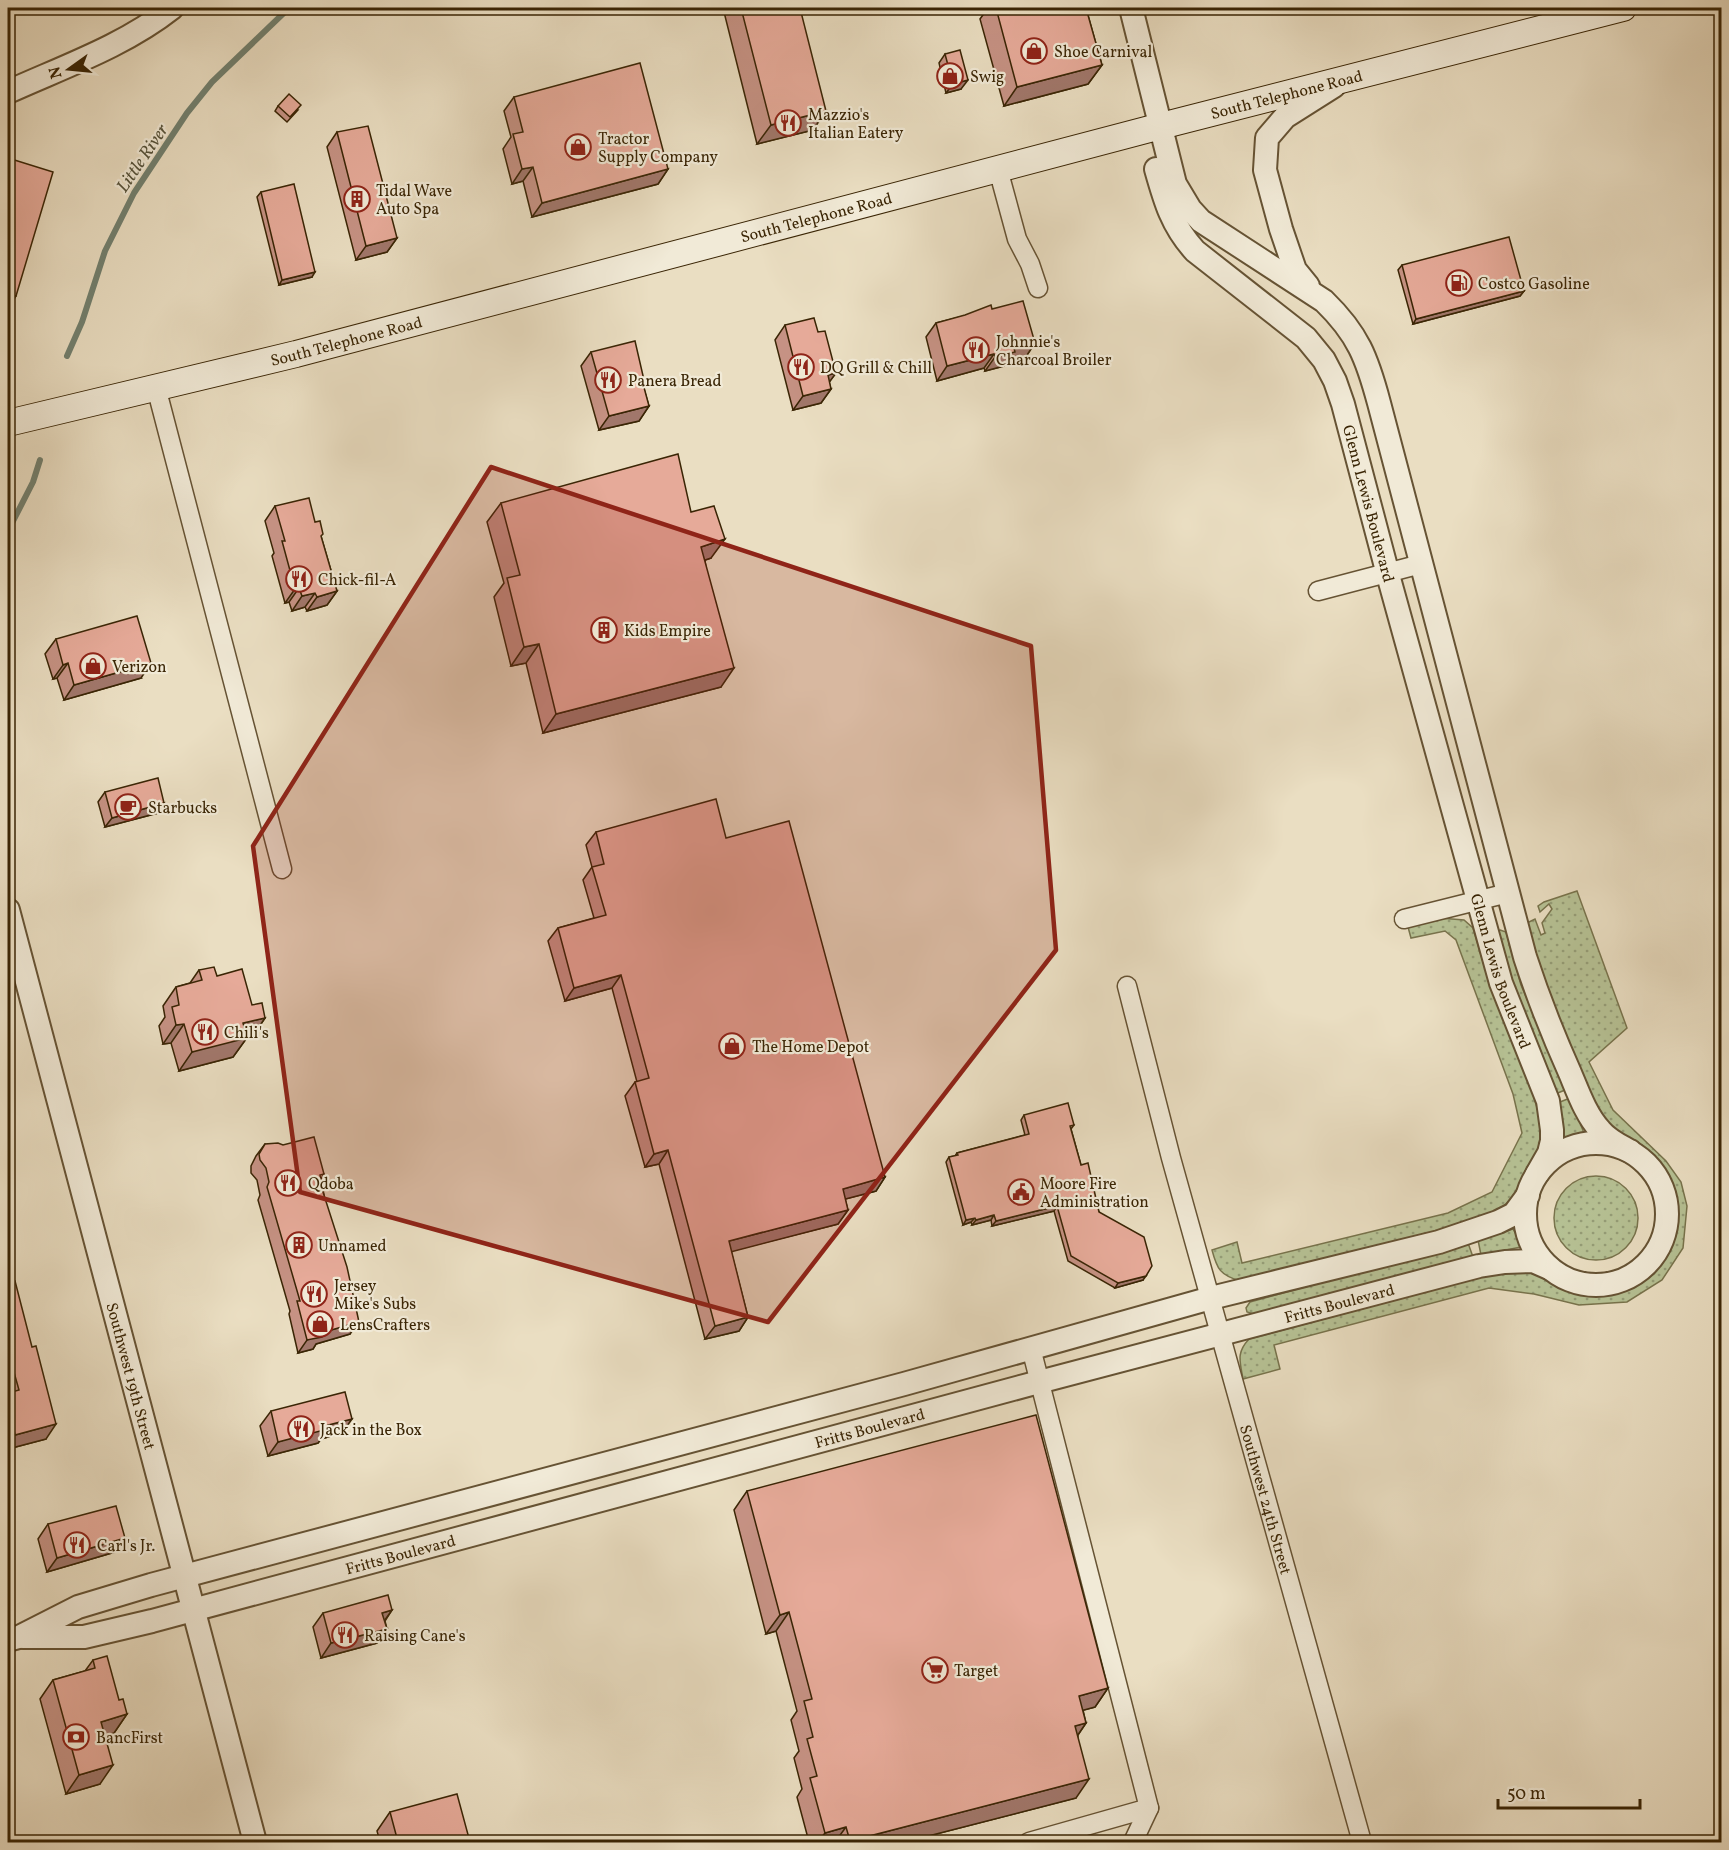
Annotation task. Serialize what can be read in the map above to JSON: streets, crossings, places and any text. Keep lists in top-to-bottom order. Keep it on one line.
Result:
{"streets":{"main road":["South Telephone Road"],"street":["Glenn Lewis Boulevard","Fritts Boulevard","Southwest 19th Street","Southwest 24th Street"]},"crossings":[["South Telephone Road","Glenn Lewis Boulevard"],["Glenn Lewis Boulevard","Fritts Boulevard"],["Fritts Boulevard","Southwest 19th Street"],["Fritts Boulevard","Southwest 24th Street"]],"water":["Little River"],"places":{"shop":["Shoe Carnival","Swig","Tractor Supply Company","Verizon","The Home Depot","LensCrafters"],"restaurant":["Mazzio's Italian Eatery","Johnnie's Charcoal Broiler","DQ Grill & Chill","Panera Bread","Chick-fil-A","Chili's","Qdoba","Jersey Mike's Subs","Jack in the Box","Carl's Jr.","Raising Cane's"],"building":["Tidal Wave Auto Spa","Kids Empire","Unnamed"],"fuel station":["Costco Gasoline"],"cafe":["Starbucks"],"public building":["Moore Fire Administration"],"supermarket":["Target"],"bank":["BancFirst"]},"scale_bar":"50 m","north":"left"}
